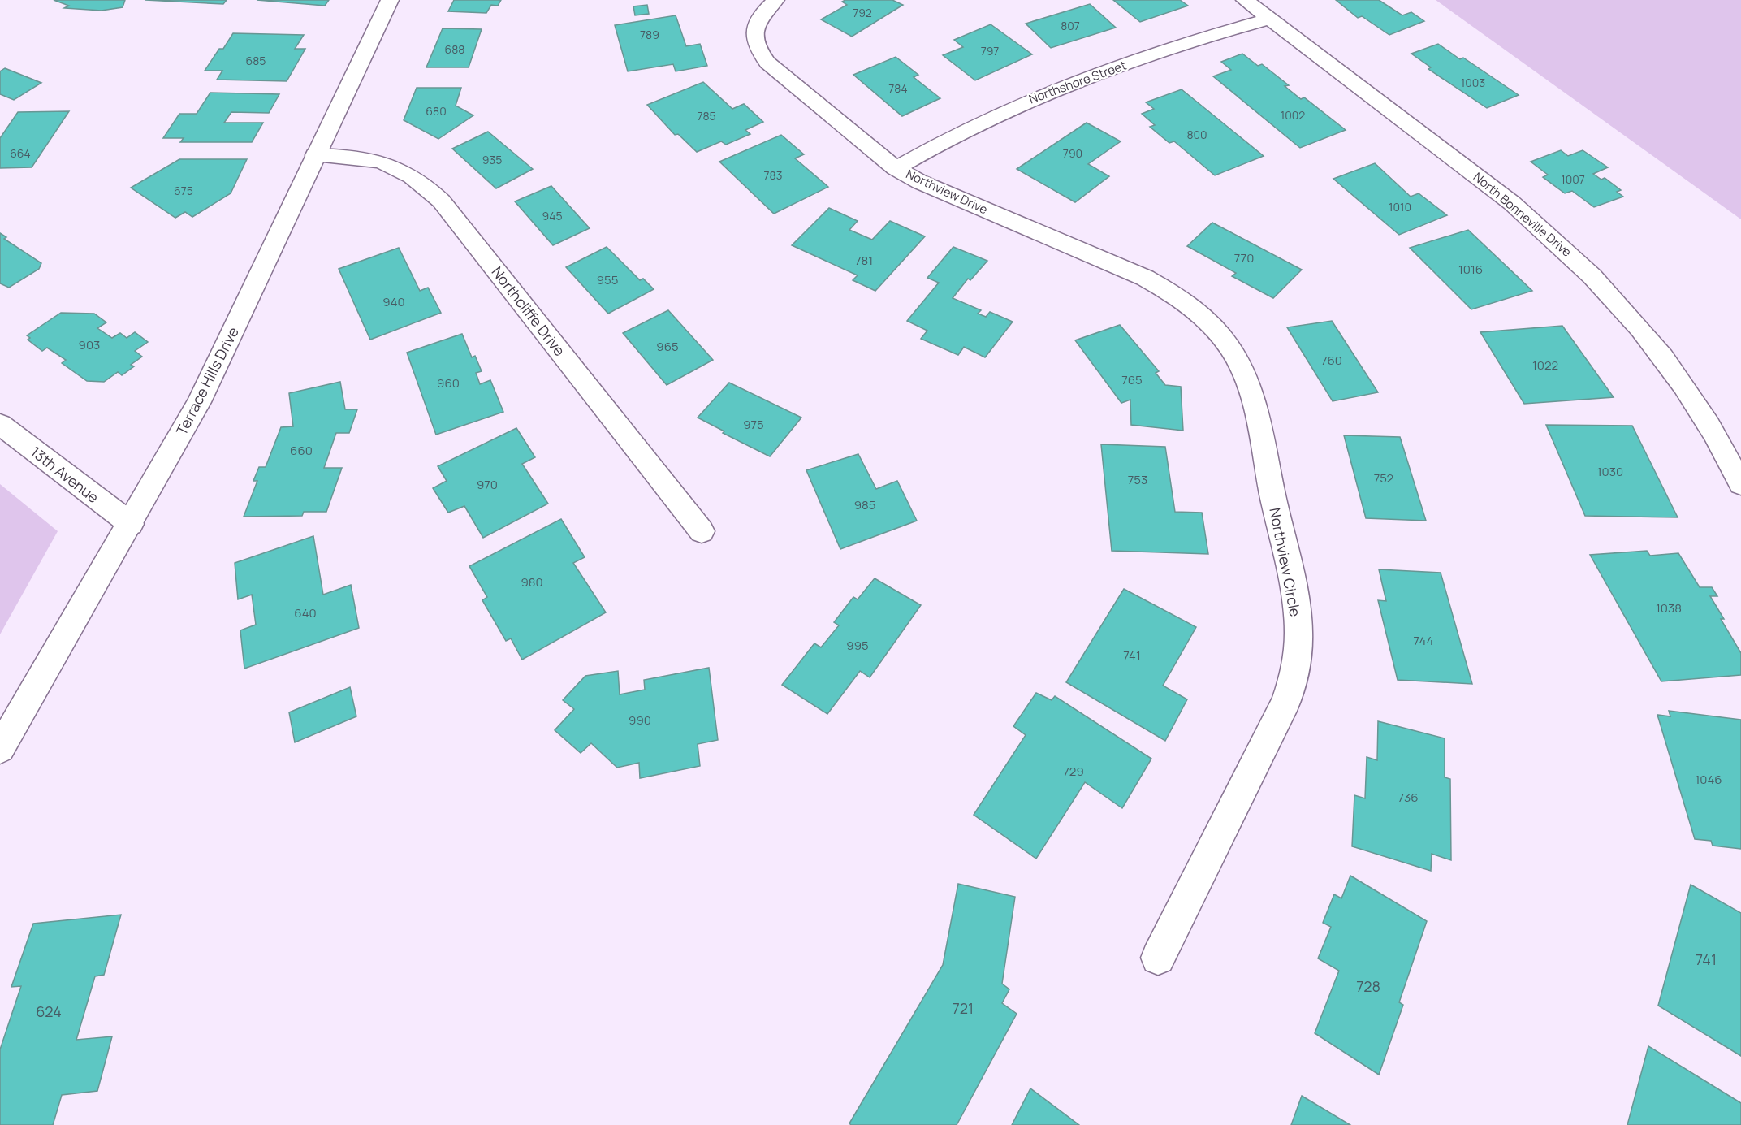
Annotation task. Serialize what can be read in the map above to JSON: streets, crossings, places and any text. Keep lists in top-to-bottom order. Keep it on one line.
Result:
{"streets":{"street":["Northshore Street","Northview Drive","North Bonneville Drive","Northcliffe Drive","Terrace Hills Drive","13th Avenue","Northview Circle"]},"crossings":[["Northshore Street","Northview Drive"],["Northshore Street","North Bonneville Drive"],["Northview Drive","Northview Circle"],["Northcliffe Drive","Terrace Hills Drive"],["Terrace Hills Drive","13th Avenue"]],"house_numbers":["792","807","789","688","797","685","1003","784","680","1002","785","800","664","790","935","783","1007","675","1010","945","770","781","1016","955","940","903","965","760","1022","765","960","975","660","1030","752","753","970","985","980","1038","640","744","995","741","990","729","1046","736","741","728","721","624"]}
